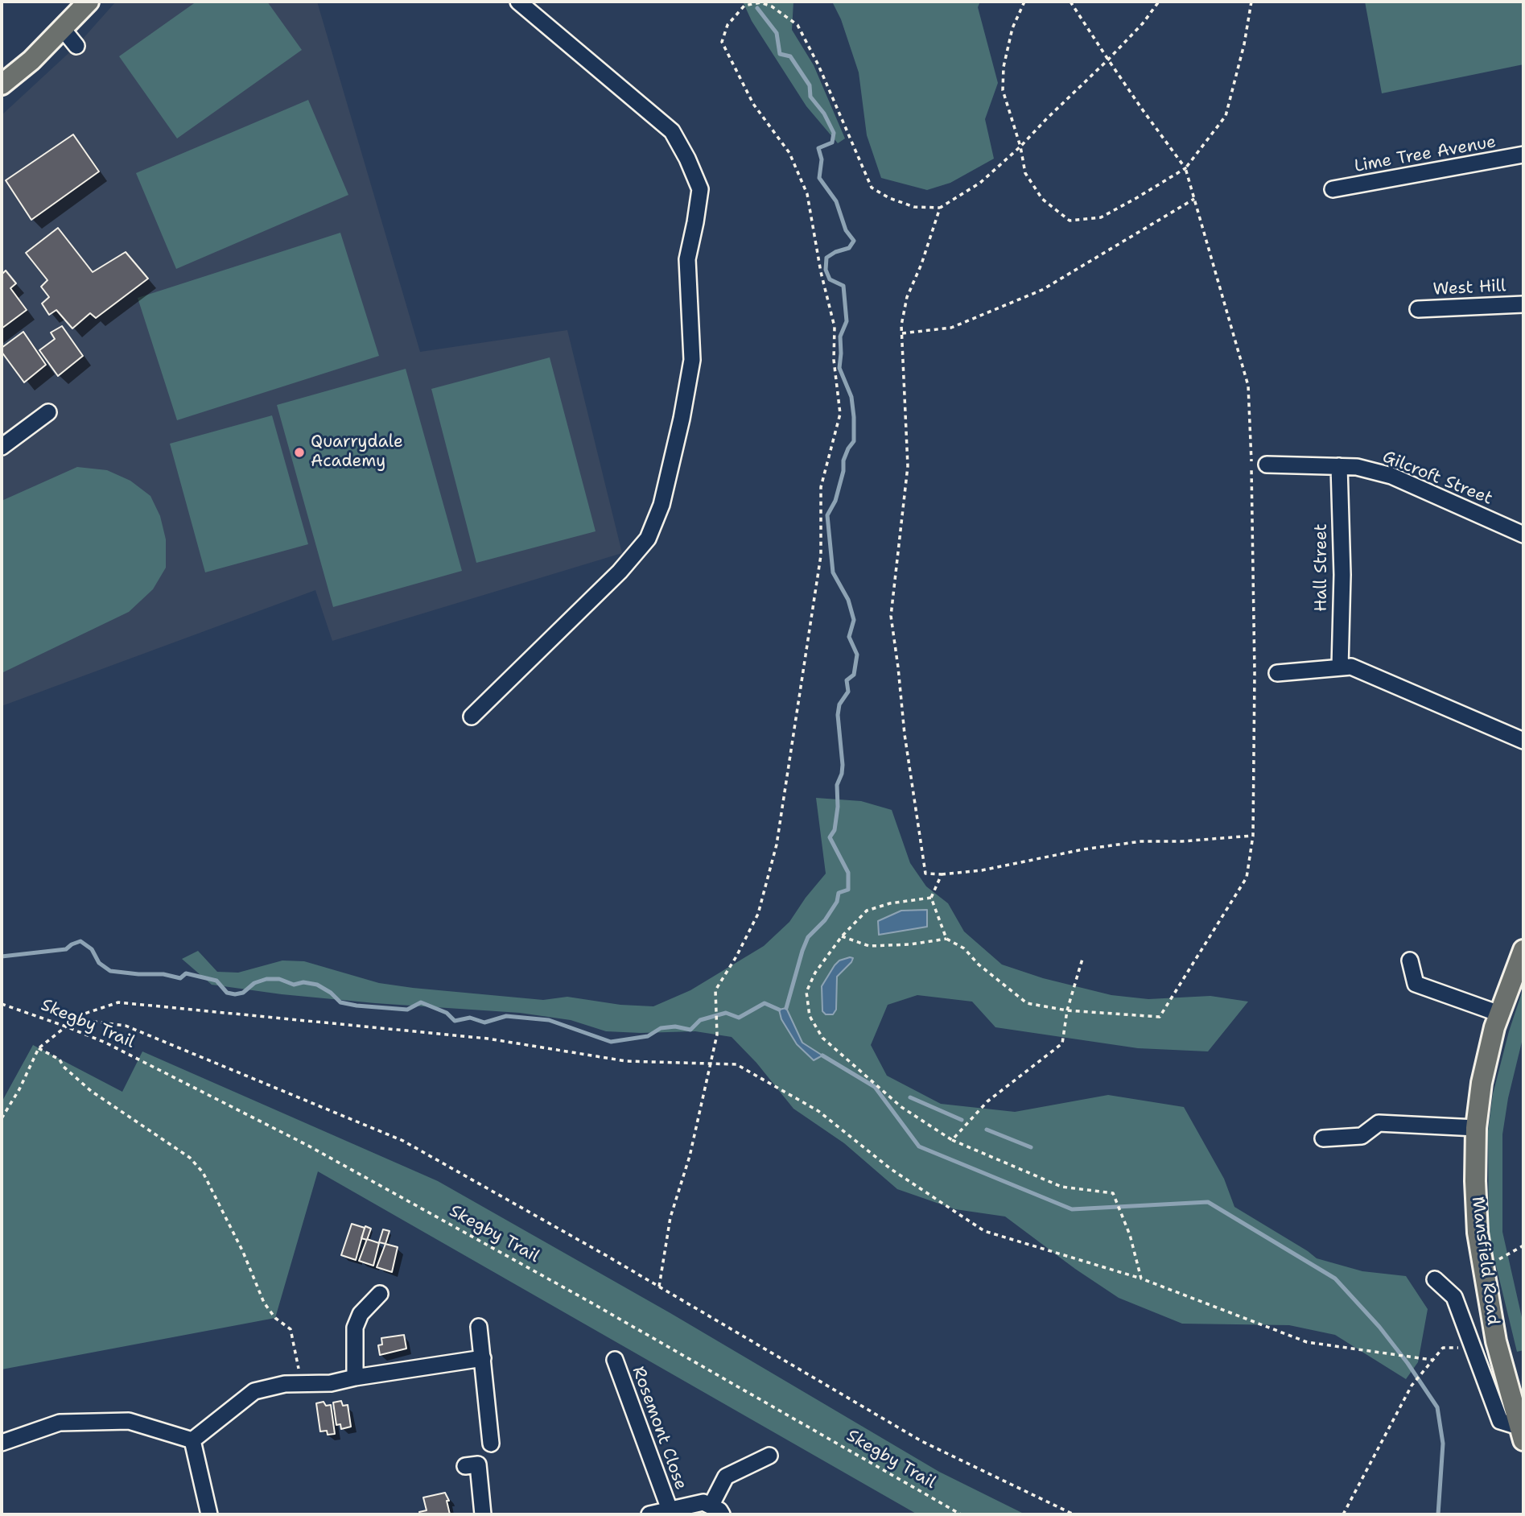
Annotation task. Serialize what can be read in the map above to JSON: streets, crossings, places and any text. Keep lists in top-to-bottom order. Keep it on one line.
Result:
{"streets":{"main road":["Mansfield Road"],"street":["Lime Tree Avenue","West Hill","Gilcroft Street","Hall Street","Rosemont Close"],"path":["Skegby Trail"]},"crossings":[["Gilcroft Street","Hall Street"]],"places":["Quarrydale Academy"]}
